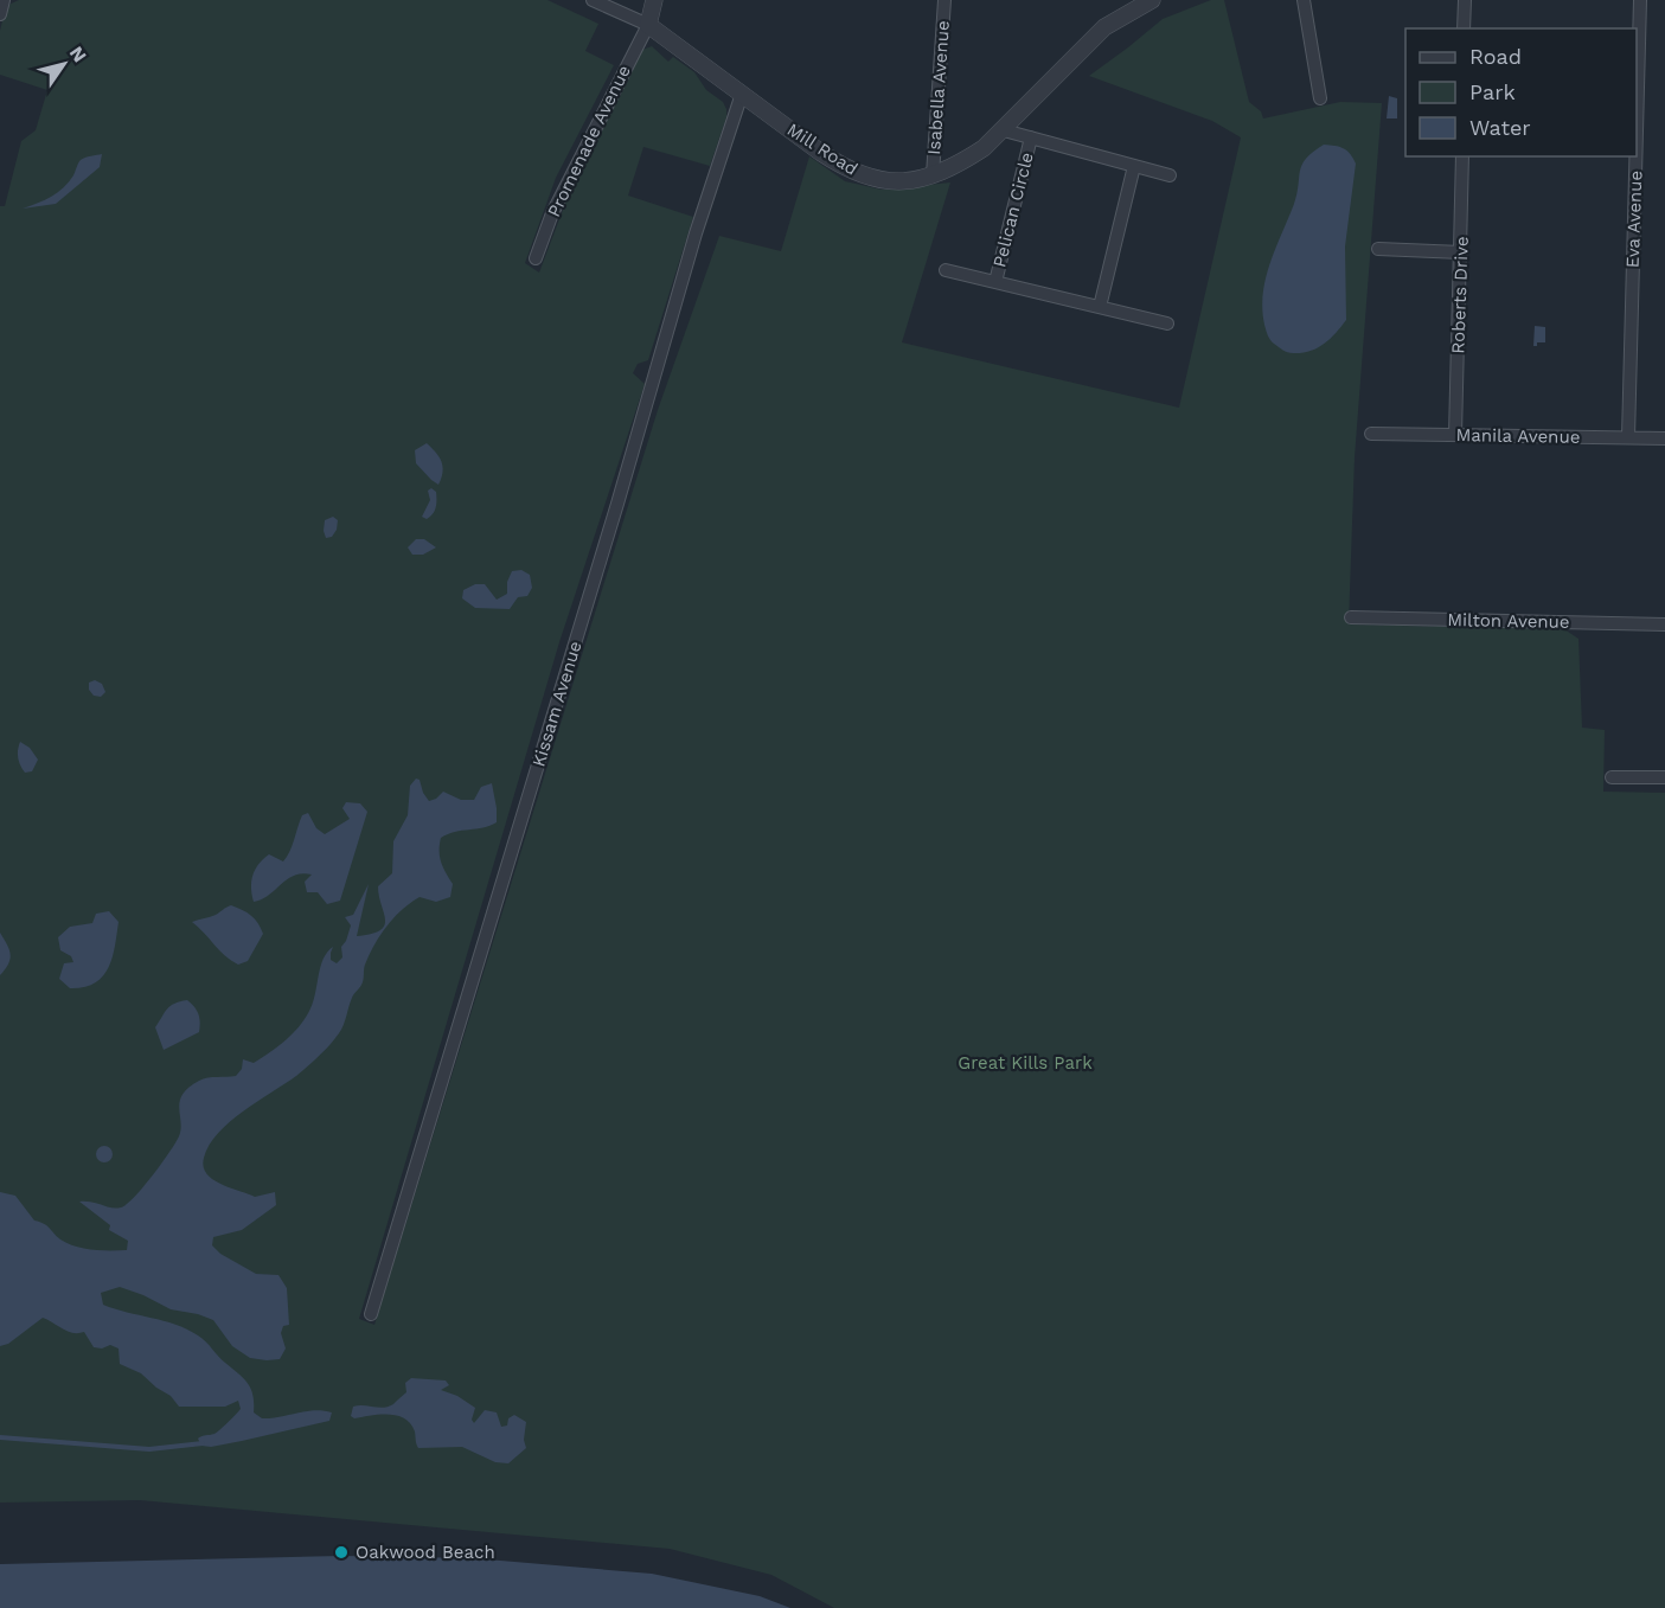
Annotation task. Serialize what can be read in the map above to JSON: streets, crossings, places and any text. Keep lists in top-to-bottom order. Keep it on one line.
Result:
{"streets":{"street":["Isabella Avenue","Promenade Avenue","Mill Road","Pelican Circle","Eva Avenue","Roberts Drive","Manila Avenue","Milton Avenue","Kissam Avenue"]},"crossings":[["Isabella Avenue","Mill Road"],["Promenade Avenue","Mill Road"],["Mill Road","Pelican Circle"],["Mill Road","Kissam Avenue"],["Eva Avenue","Manila Avenue"],["Roberts Drive","Manila Avenue"]],"parks":["Great Kills Park"],"places":["Oakwood Beach"],"legend":["Road","Park","Water"],"north":"top right"}
